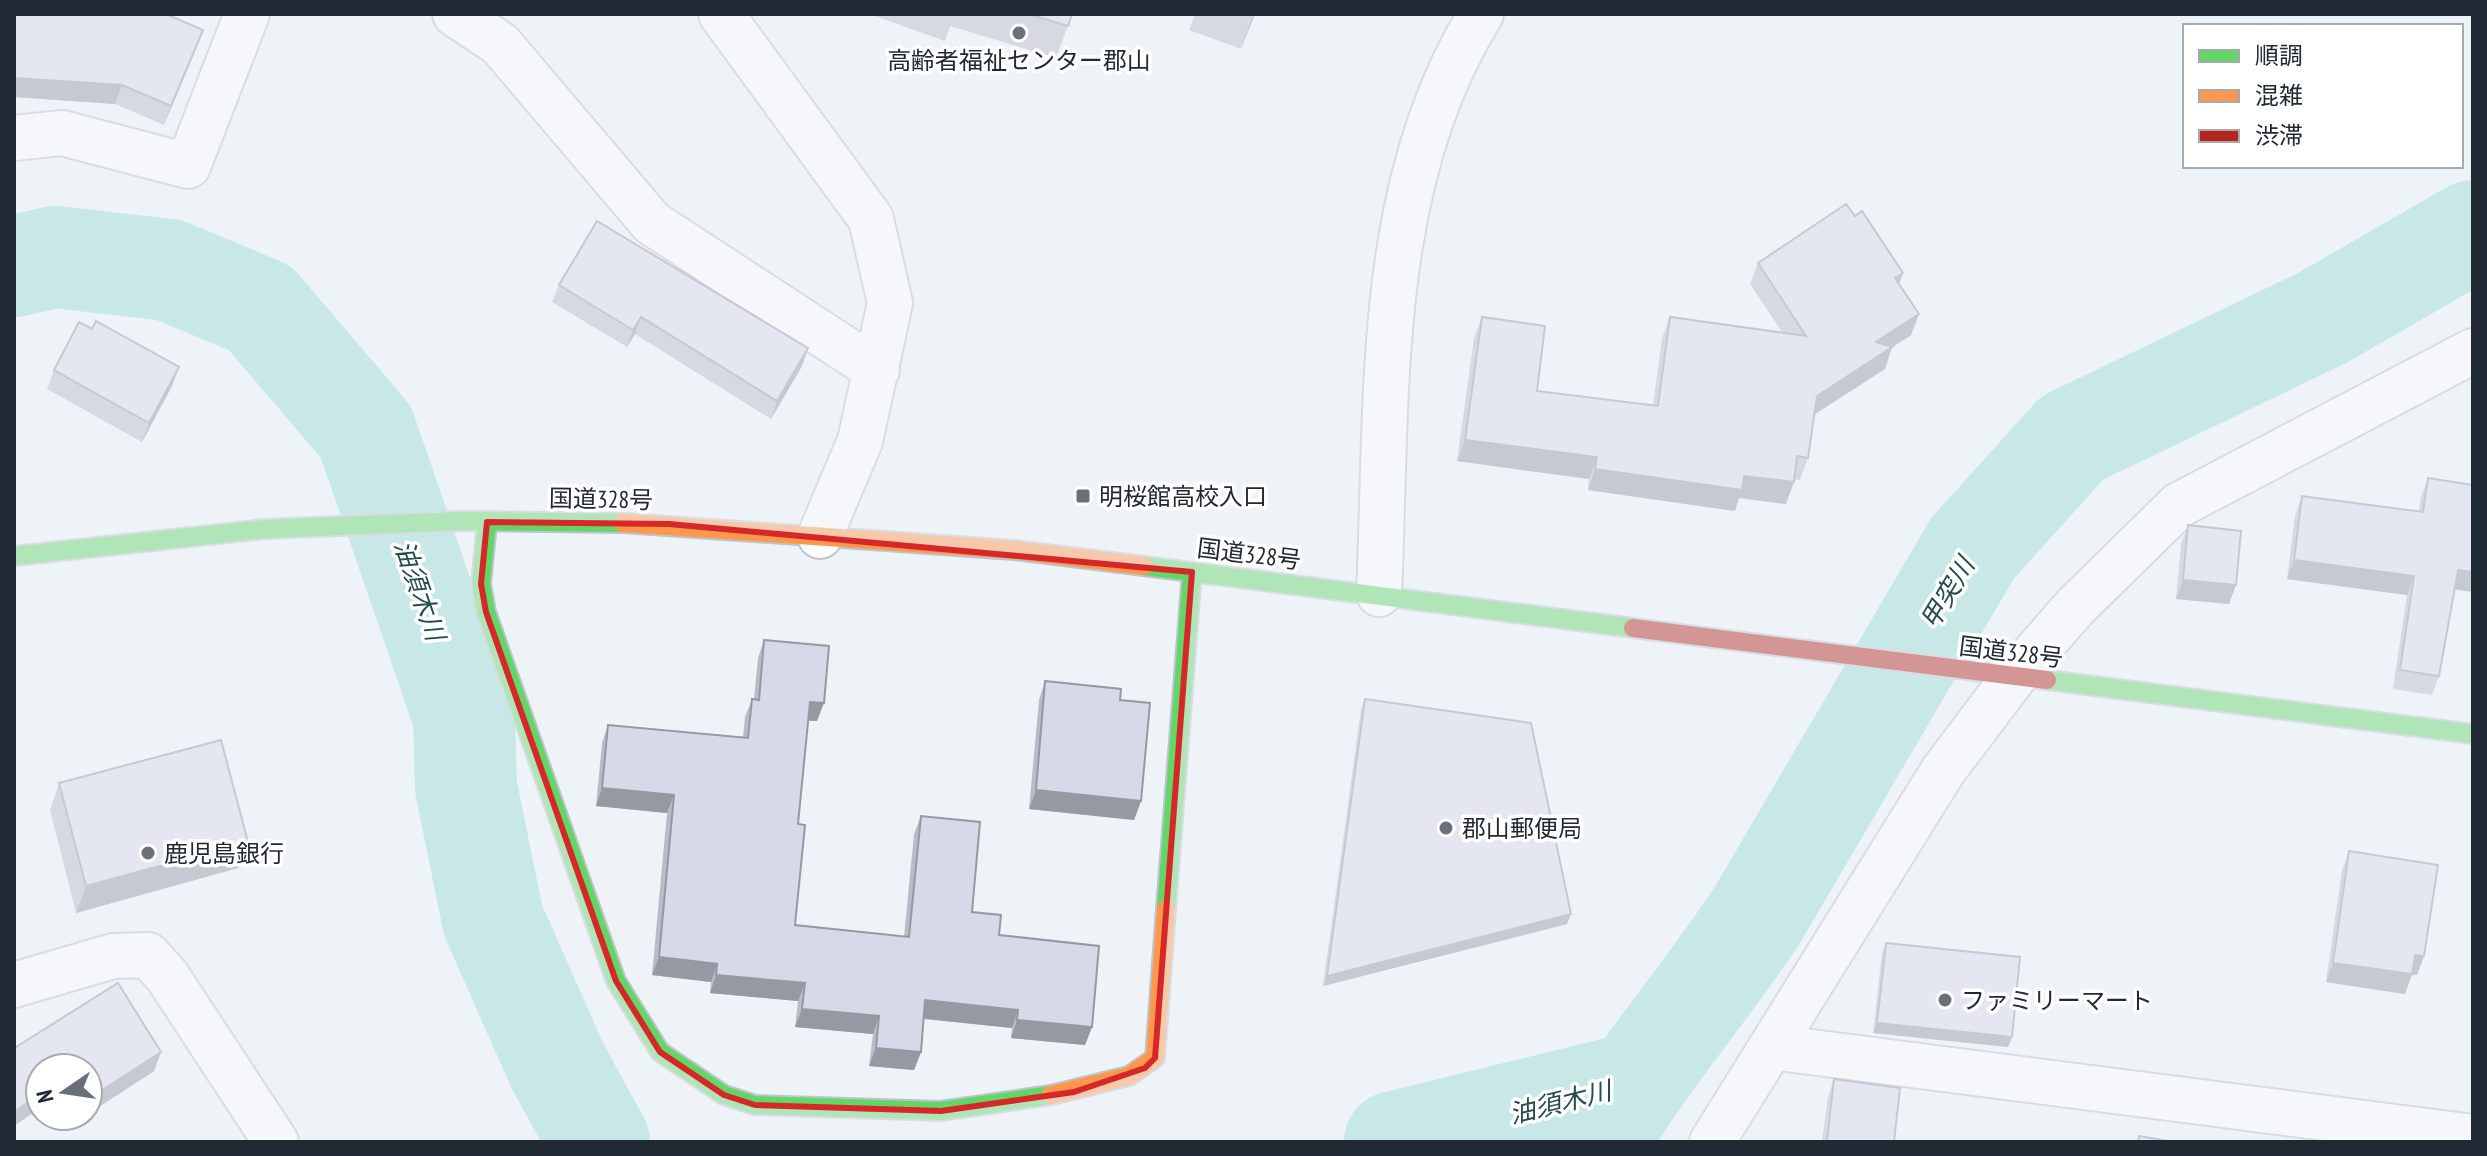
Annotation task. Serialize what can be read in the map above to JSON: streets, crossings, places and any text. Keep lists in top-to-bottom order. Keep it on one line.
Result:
{"streets":{"main road":["国道328号"]},"water":["油須木川","甲突川"],"places":{"other":["高齢者福祉センター郡山","郡山郵便局","鹿児島銀行","ファミリーマート"],"transit":["明桜館高校入口"]},"legend":["順調","混雑","渋滞"],"north":"left"}
